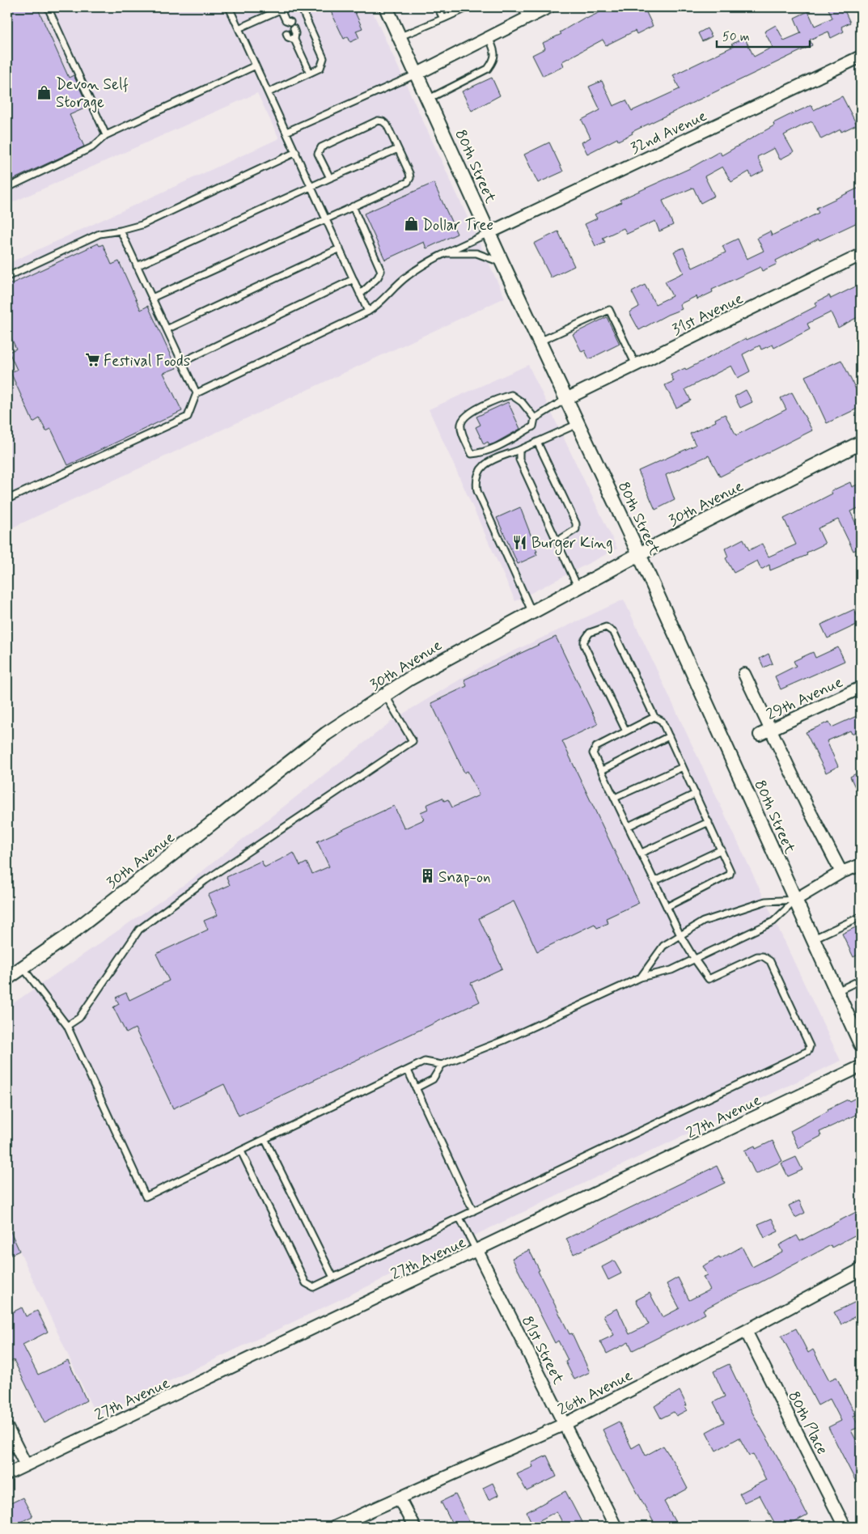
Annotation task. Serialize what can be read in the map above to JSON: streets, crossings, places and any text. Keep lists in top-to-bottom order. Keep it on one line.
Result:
{"streets":{"street":["32nd Avenue","80th Street","31st Avenue","30th Avenue","29th Avenue","27th Avenue","81st Street","26th Avenue","80th Place"]},"crossings":[["32nd Avenue","80th Street"],["80th Street","31st Avenue"],["80th Street","30th Avenue"],["27th Avenue","81st Street"],["81st Street","26th Avenue"],["26th Avenue","80th Place"]],"places":{"shop":["Devon Self Storage","Dollar Tree"],"supermarket":["Festival Foods"],"restaurant":["Burger King"],"building":["Snap-on"]},"scale_bar":"50 m"}
